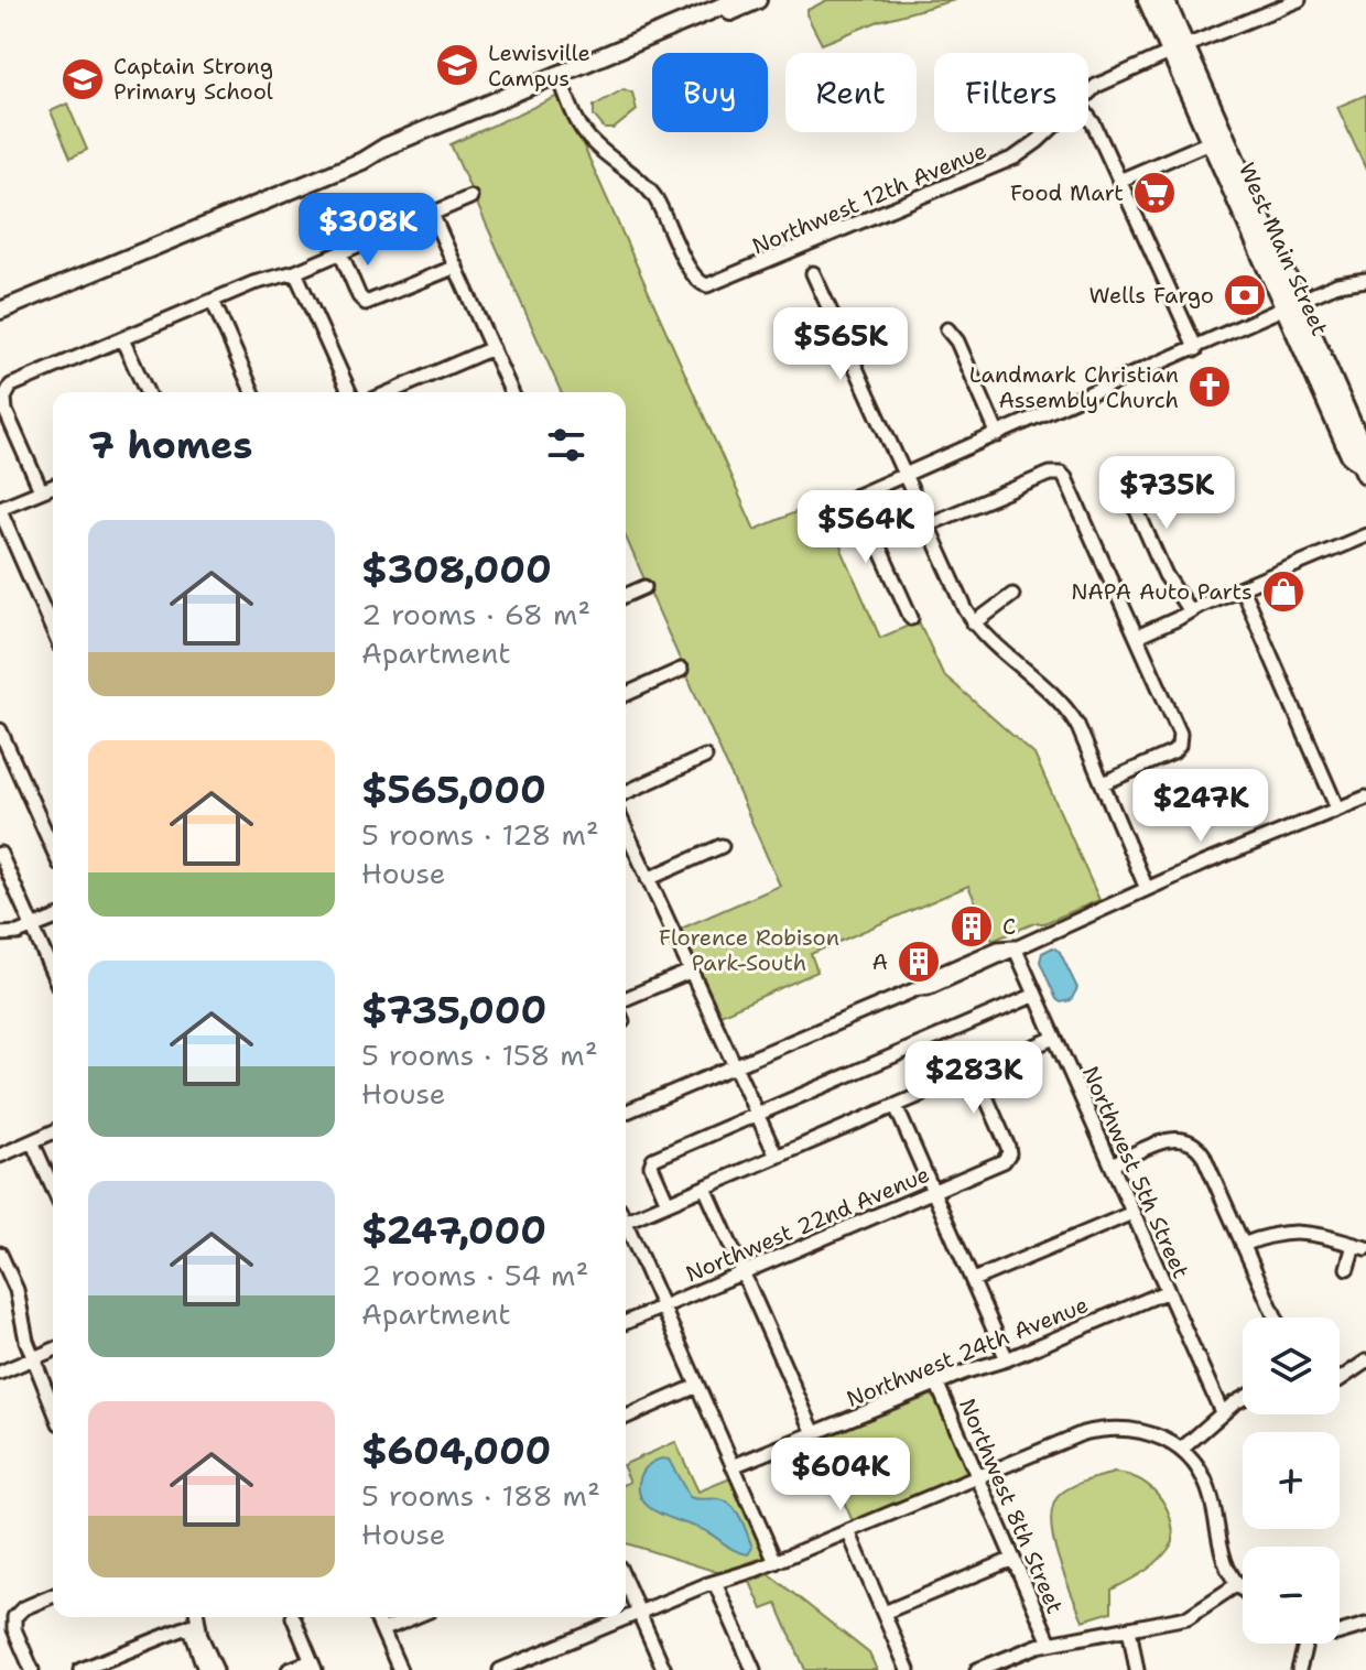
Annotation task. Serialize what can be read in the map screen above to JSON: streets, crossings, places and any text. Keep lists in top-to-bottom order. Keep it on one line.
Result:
{"streets":{"highway":["West Main Street"],"street":["Northwest 12th Avenue","Northwest 5th Street","Northwest 22nd Avenue","Northwest 24th Avenue","Northwest 8th Street"]},"crossings":[["Northwest 12th Avenue","West Main Street"],["Northwest 5th Street","Northwest 24th Avenue"],["Northwest 24th Avenue","Northwest 8th Street"]],"parks":["Florence Robison Park-South"],"places":{"school or university":["Lewisville Campus","Captain Strong Primary School"],"supermarket":["Food Mart"],"bank":["Wells Fargo"],"church":["Landmark Christian Assembly Church"],"shop":["NAPA Auto Parts"],"building":["C","A"]},"page":{"chip":["Buy","Rent","Filters"],"price":["$308K","$565K","$735K","$564K","$247K","$283K","$604K"],"heading":"7 homes","list":[{"name":"$308,000","note":"2 rooms · 68 m² · Apartment"},{"name":"$565,000","note":"5 rooms · 128 m² · House"},{"name":"$735,000","note":"5 rooms · 158 m² · House"},{"name":"$247,000","note":"2 rooms · 54 m² · Apartment"},{"name":"$604,000","note":"5 rooms · 188 m² · House"}],"map_buttons":["+","−"]}}
